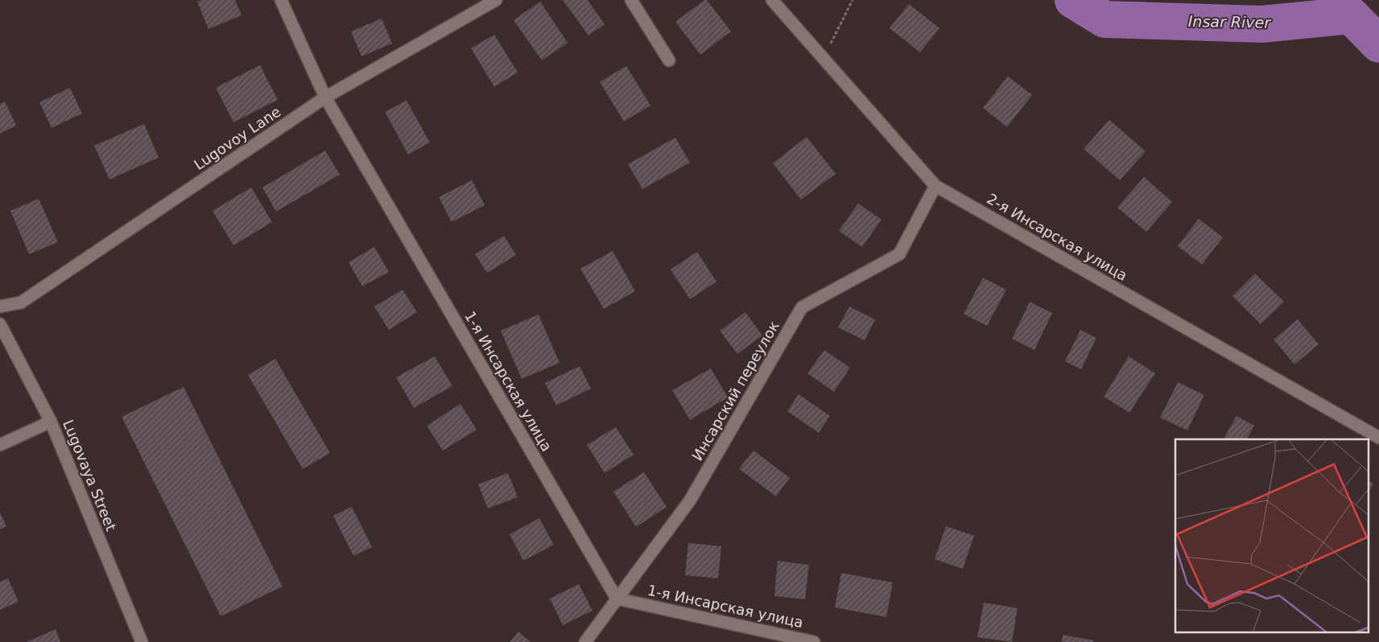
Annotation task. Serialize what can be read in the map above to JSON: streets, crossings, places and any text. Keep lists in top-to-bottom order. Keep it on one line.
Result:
{"streets":{"street":["Lugovoy Lane","2-я Инсарская улица","1-я Инсарская улица","Инсарский переулок","Lugovaya Street"]},"crossings":[["Lugovoy Lane","1-я Инсарская улица"],["2-я Инсарская улица","Инсарский переулок"],["1-я Инсарская улица","Инсарский переулок"]],"water":["Insar River"]}
